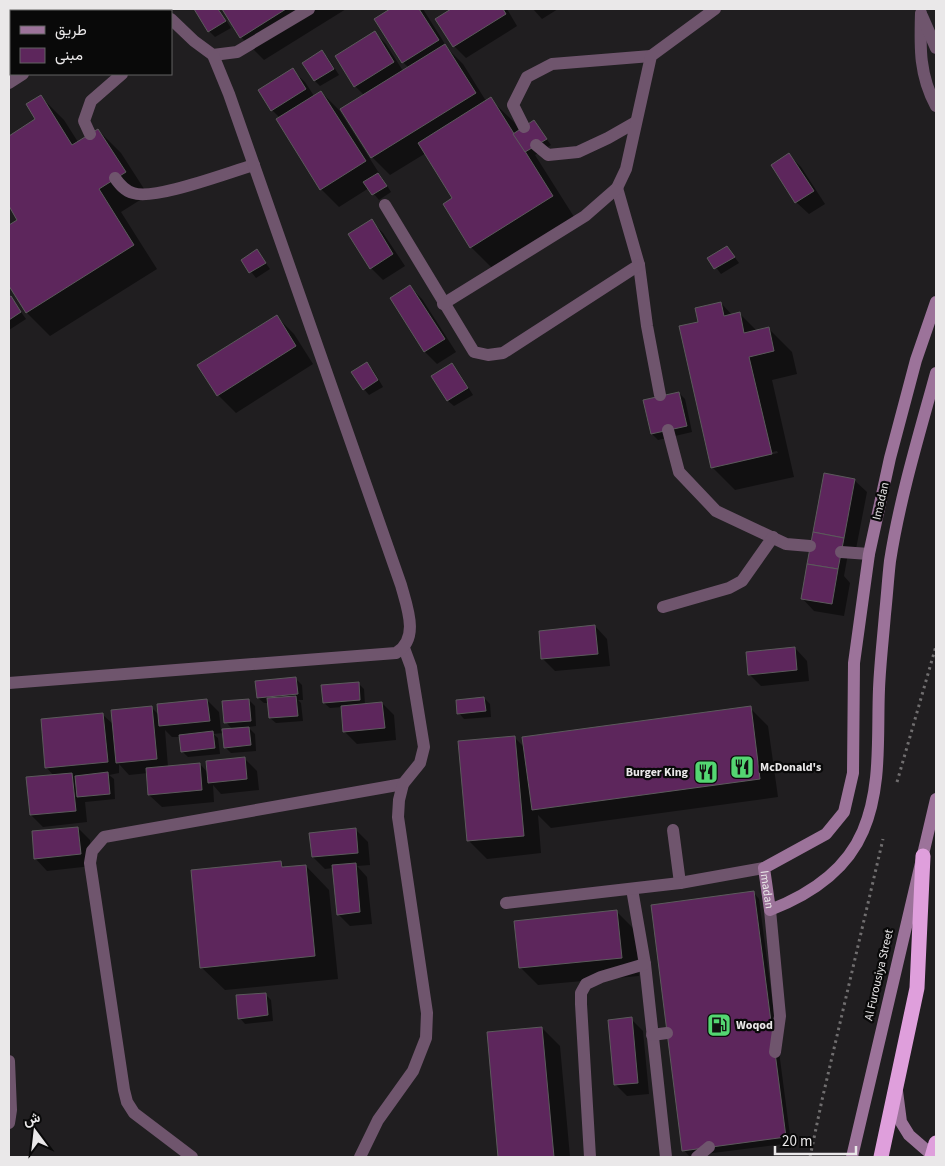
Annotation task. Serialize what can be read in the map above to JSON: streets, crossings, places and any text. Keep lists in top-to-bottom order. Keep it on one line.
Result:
{"streets":{"street":["Imadan","Al Furousiya Street"]},"places":{"restaurant":["McDonald's","Burger King"],"fuel station":["Woqod"]},"legend":["طريق","مبنى"],"scale_bar":"20 m","north":"top"}
